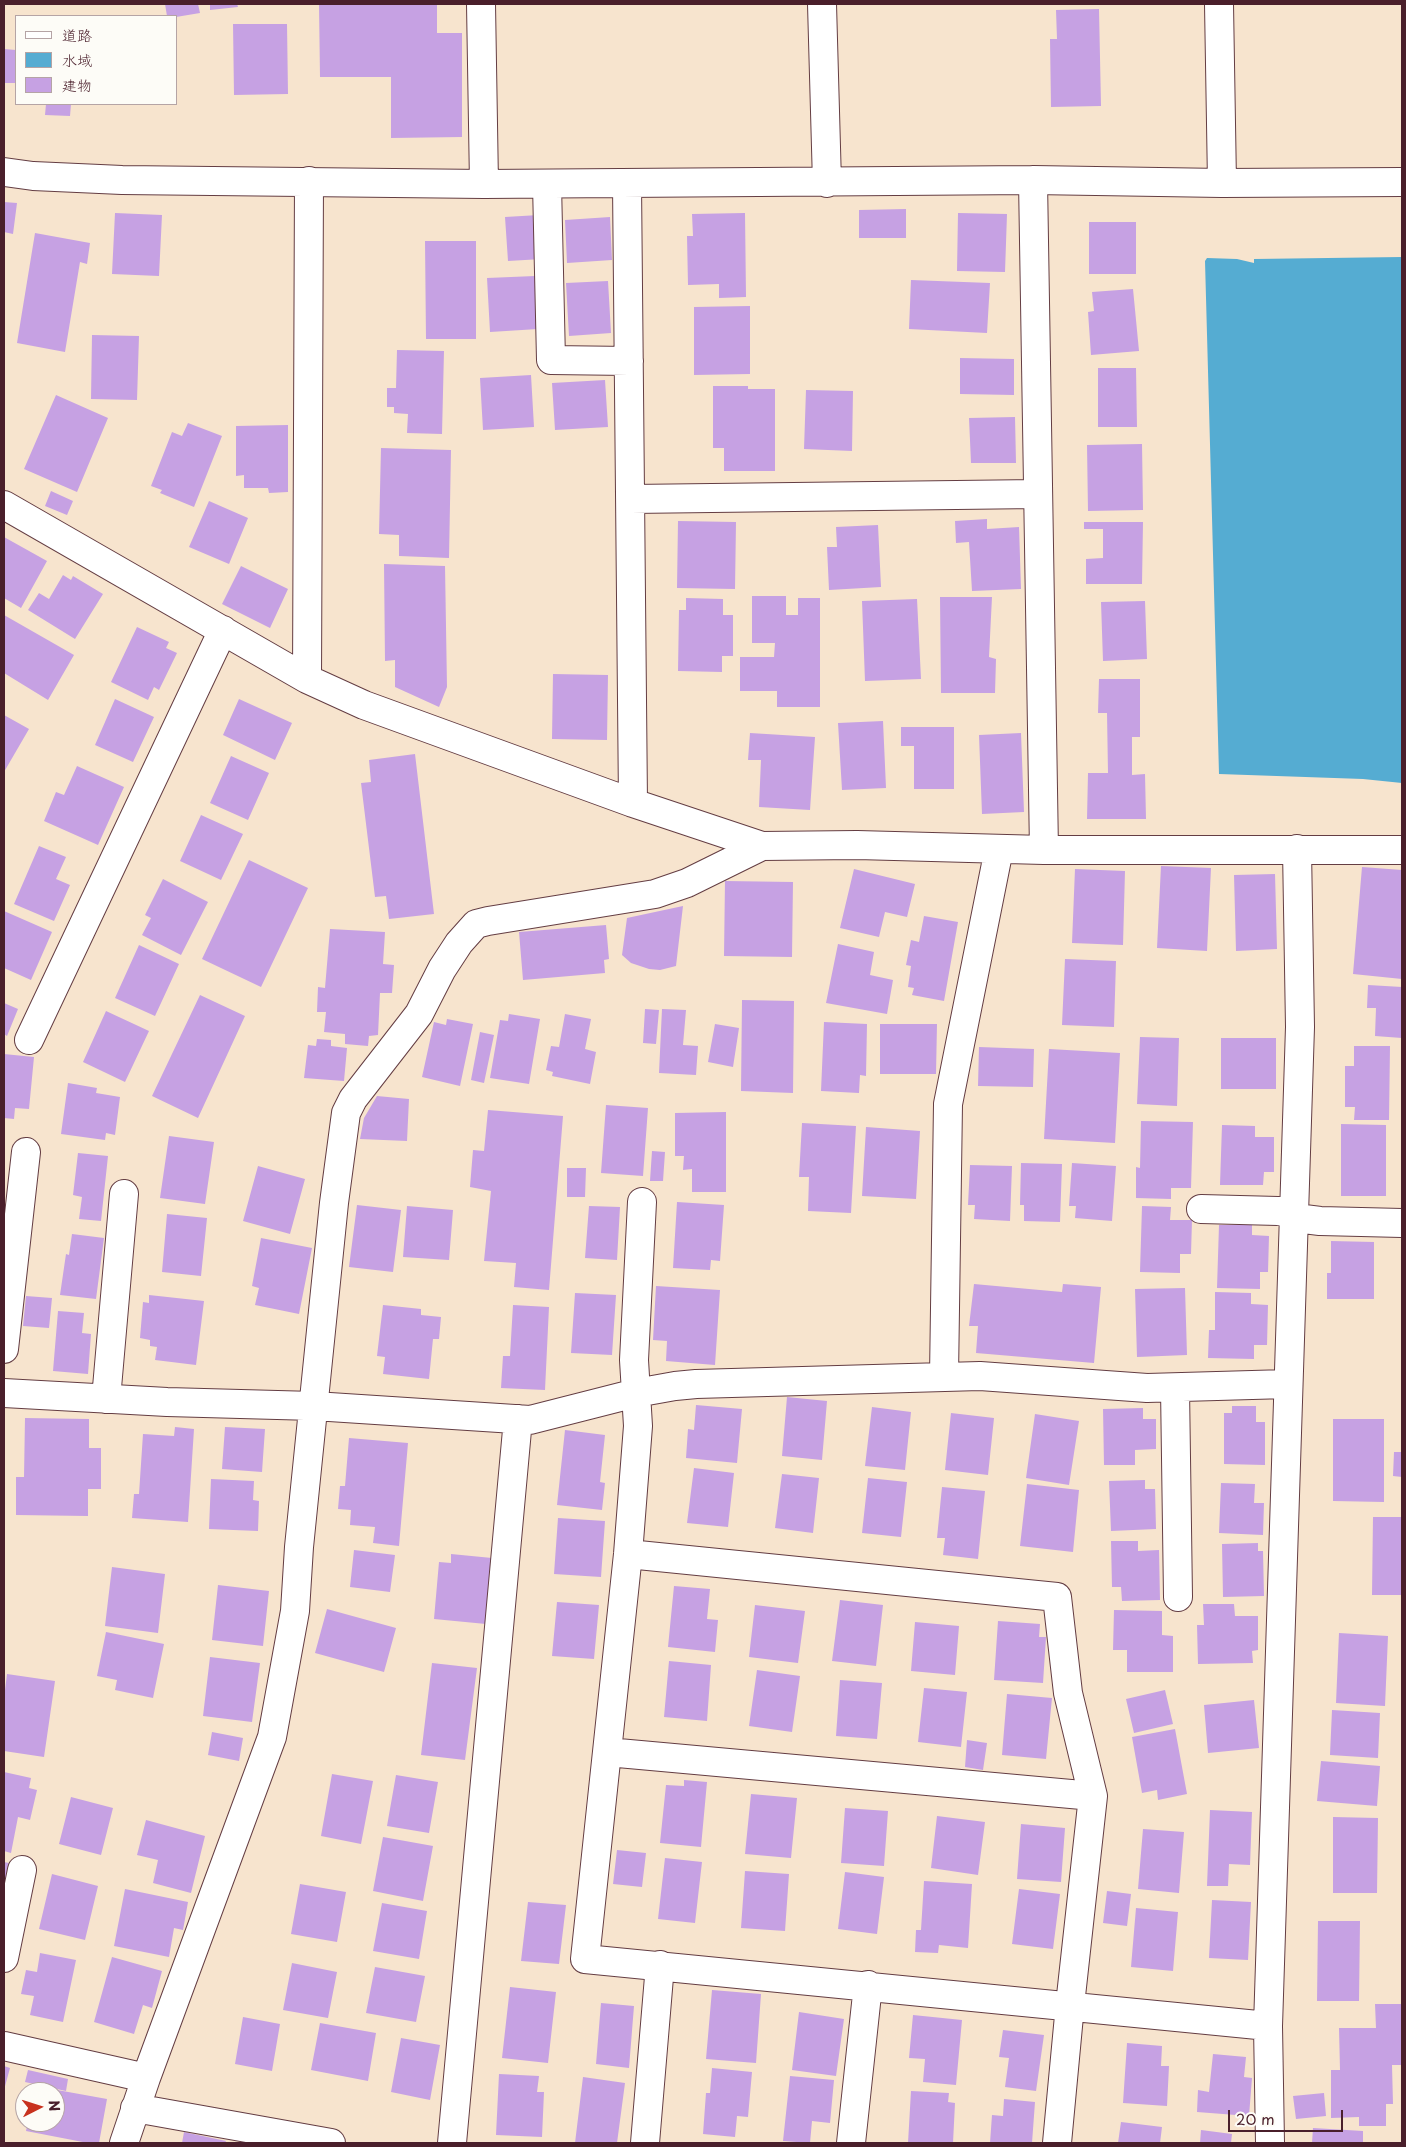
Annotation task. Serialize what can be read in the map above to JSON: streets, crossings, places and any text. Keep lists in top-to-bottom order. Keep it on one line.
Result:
{"legend":["道路","水域","建物"],"scale_bar":"20 m","north":"right"}
